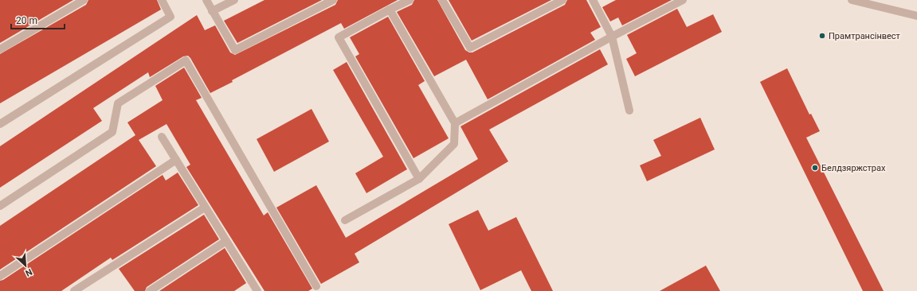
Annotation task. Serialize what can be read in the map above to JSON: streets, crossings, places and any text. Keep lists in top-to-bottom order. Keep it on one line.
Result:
{"places":["Прамтрансінвест","Белдзяржстрах"],"scale_bar":"20 m","north":"bottom right"}
